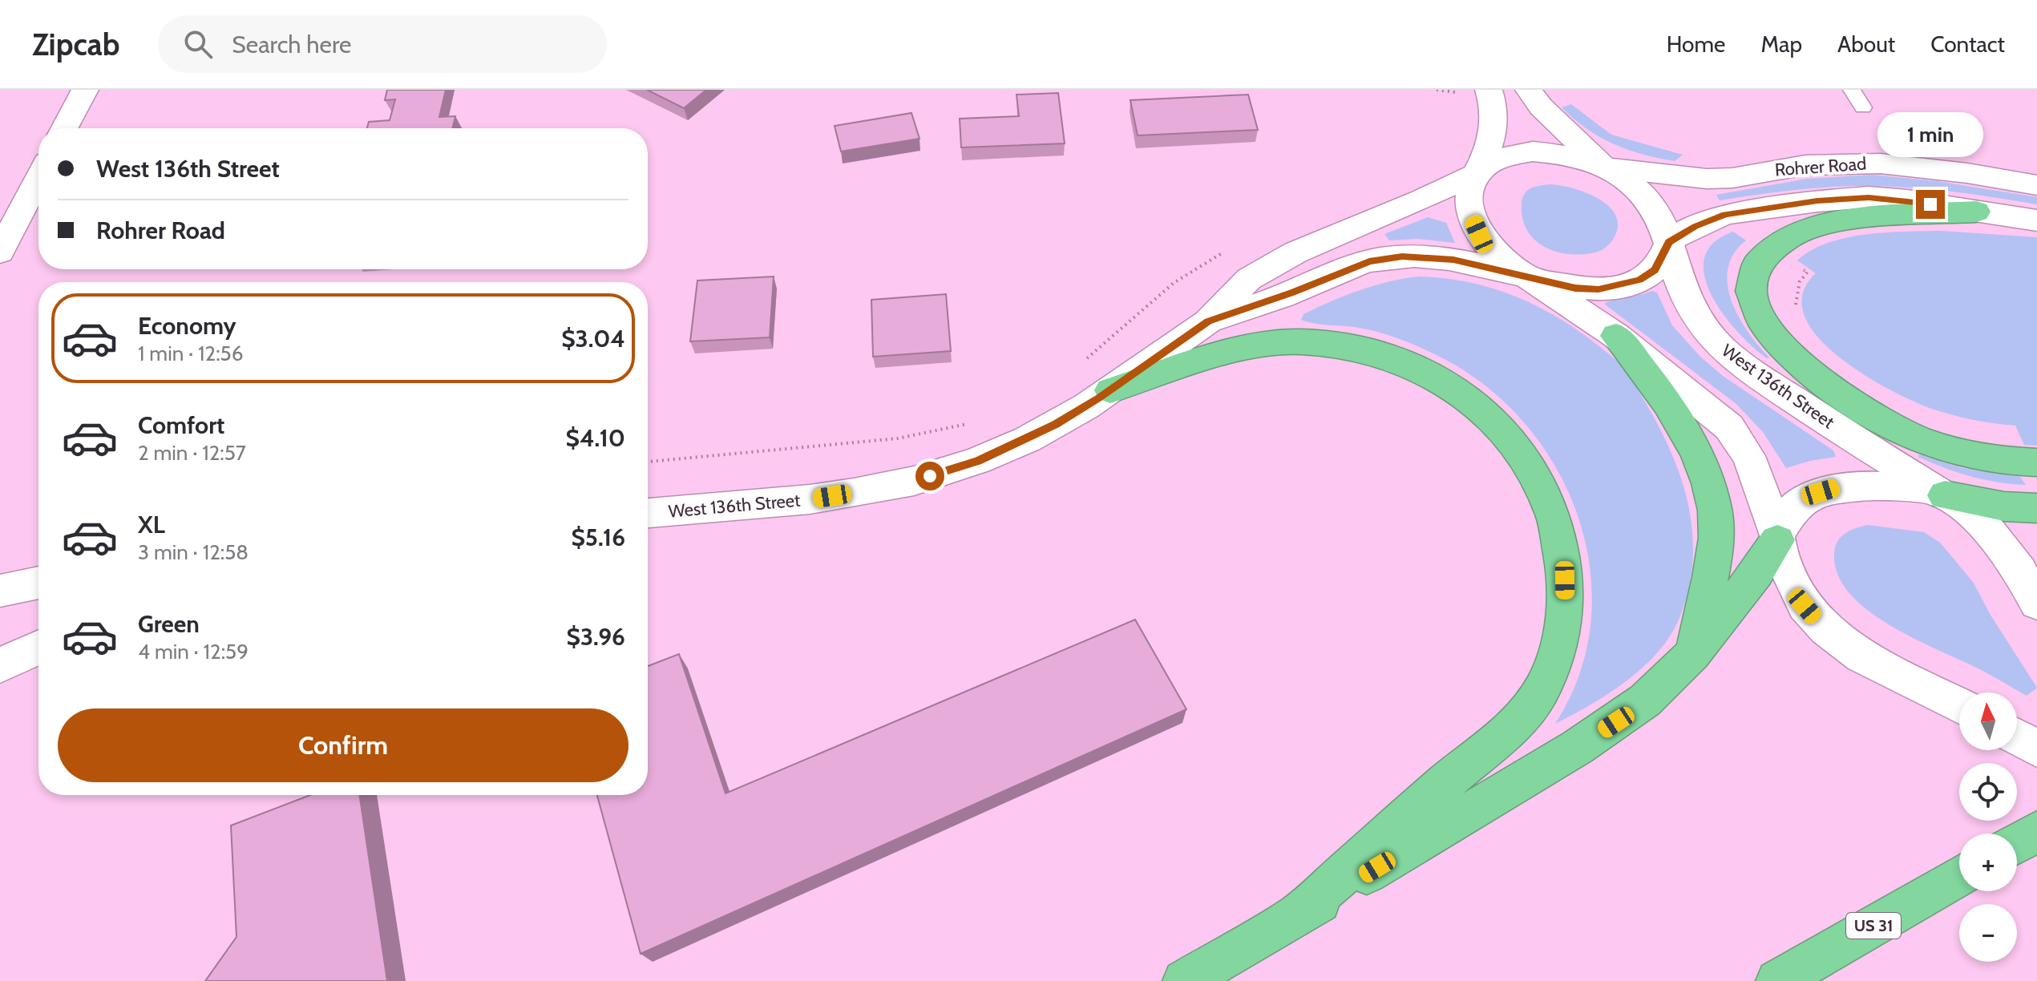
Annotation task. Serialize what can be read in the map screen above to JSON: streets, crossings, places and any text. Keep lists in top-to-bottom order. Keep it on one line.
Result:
{"streets":{"highway":["US 31"],"street":["Rohrer Road","West 136th Street"]},"crossings":[["Rohrer Road","West 136th Street"]],"north":"top","page":{"header":"Zipcab","search":"Search here","nav":["Home","Map","About","Contact"],"bubble":"1 min","banner":["West 136th Street","Rohrer Road"],"list":[{"name":"Economy","note":"1 min · 12:56","value":"$3.04"},{"name":"Comfort","note":"2 min · 12:57","value":"$4.10"},{"name":"XL","note":"3 min · 12:58","value":"$5.16"},{"name":"Green","note":"4 min · 12:59","value":"$3.96"}],"map_buttons":["+","−"],"buttons":"Confirm"}}
